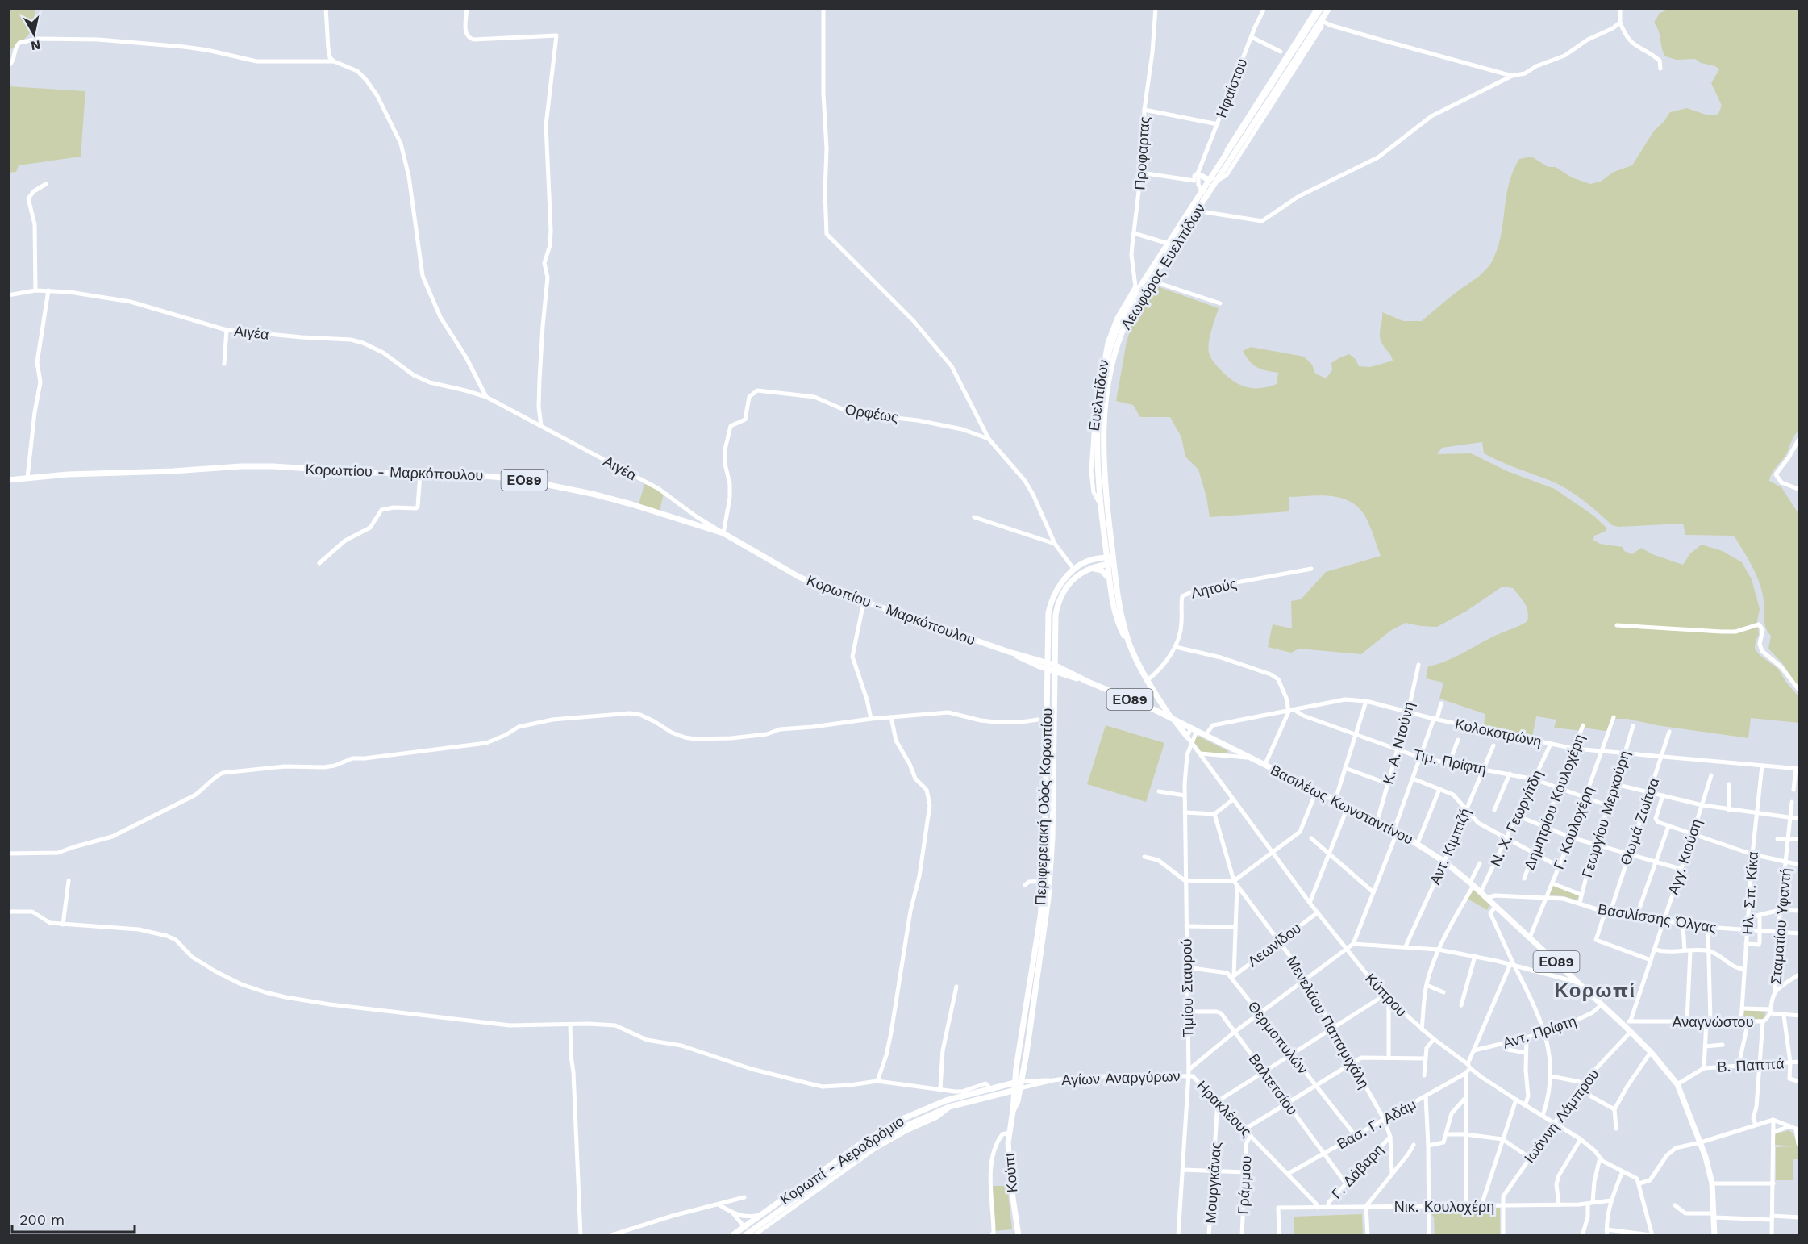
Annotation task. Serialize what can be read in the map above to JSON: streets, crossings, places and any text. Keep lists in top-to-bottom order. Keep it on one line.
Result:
{"streets":{"main road":["Λεωφόρος Ευελπίδων","Κορωπίου - Μαρκόπουλου","ΕΟ89","Βασιλέως Κωνσταντίνου","Περιφερειακή Οδός Κορωπίου","Αγίων Αναργύρων","Κορωπί - Αεροδρόμιο","Κούπι"],"street":["Ηφαίστου","Προφαρτας","Αιγέα","Ορφέως","Λητούς","Κολοκοτρώνη","Κ. Α. Ντούνη","Τιμ. Πρίφτη","Δημητρίου Κουλοχέρη","Γεωργίου Μερκούρη","Ν. Χ. Γεωργίτδη","Θωμά Ζωίτσα","Γ. Κουλοχέρη","Αντ. Κιμπιζή","Αγγ. Κιούση","Ηλ. Σπ. Κίκα","Βασιλίσσης Όλγας","Σταματίου Υφαντή","Λεωνίδου","Τιμίου Σταυρού","Κύπρου","Αναγνώστου","Μενελάου Παπαμιχάλη","Αντ. Πρίφτη","Θερμοπυλών","Β. Παππά","Βαλτετσίου","Ηρακλέους","Ιωάννη Λάμπρου","Βασ. Γ. Αδάμ","Γ. Δάβαρη","Μουργκάνας","Γράμμου","Νικ. Κουλοχέρη"]},"crossings":[["Προφαρτας","Λεωφόρος Ευελπίδων"],["Λεωφόρος Ευελπίδων","Κορωπίου - Μαρκόπουλου"],["Λεωφόρος Ευελπίδων","Λητούς"],["Λεωφόρος Ευελπίδων","Βασιλέως Κωνσταντίνου"],["Λεωφόρος Ευελπίδων","Περιφερειακή Οδός Κορωπίου"],["Λεωφόρος Ευελπίδων","Τιμίου Σταυρού"],["Λεωφόρος Ευελπίδων","Κύπρου"],["Αιγέα","Ορφέως"],["Αιγέα","Κορωπίου - Μαρκόπουλου"],["Ορφέως","Κορωπίου - Μαρκόπουλου"],["Ορφέως","Περιφερειακή Οδός Κορωπίου"],["Κορωπίου - Μαρκόπουλου","Βασιλέως Κωνσταντίνου"],["Κορωπίου - Μαρκόπουλου","Περιφερειακή Οδός Κορωπίου"],["Κολοκοτρώνη","Κ. Α. Ντούνη"],["Κολοκοτρώνη","Τιμ. Πρίφτη"],["Κολοκοτρώνη","Δημητρίου Κουλοχέρη"],["Κολοκοτρώνη","Βασιλέως Κωνσταντίνου"],["Κολοκοτρώνη","Γεωργίου Μερκούρη"],["Κολοκοτρώνη","Ν. Χ. Γεωργίτδη"],["Κολοκοτρώνη","Θωμά Ζωίτσα"],["Κολοκοτρώνη","Γ. Κουλοχέρη"],["Κολοκοτρώνη","Ηλ. Σπ. Κίκα"],["Κ. Α. Ντούνη","Τιμ. Πρίφτη"],["Κ. Α. Ντούνη","Βασιλέως Κωνσταντίνου"],["Τιμ. Πρίφτη","Δημητρίου Κουλοχέρη"],["Τιμ. Πρίφτη","Γεωργίου Μερκούρη"],["Τιμ. Πρίφτη","Ν. Χ. Γεωργίτδη"],["Τιμ. Πρίφτη","Γ. Κουλοχέρη"],["Τιμ. Πρίφτη","Αντ. Κιμπιζή"],["Βασιλέως Κωνσταντίνου","Ν. Χ. Γεωργίτδη"],["Βασιλέως Κωνσταντίνου","Γ. Κουλοχέρη"],["Βασιλέως Κωνσταντίνου","Αντ. Κιμπιζή"],["Βασιλέως Κωνσταντίνου","Βασιλίσσης Όλγας"],["Βασιλέως Κωνσταντίνου","Τιμίου Σταυρού"],["Βασιλέως Κωνσταντίνου","Αντ. Πρίφτη"],["Βασιλέως Κωνσταντίνου","Β. Παππά"],["Βασιλέως Κωνσταντίνου","Ιωάννη Λάμπρου"],["Περιφερειακή Οδός Κορωπίου","Αγίων Αναργύρων"],["Περιφερειακή Οδός Κορωπίου","Κορωπί - Αεροδρόμιο"],["Περιφερειακή Οδός Κορωπίου","Κούπι"],["Γεωργίου Μερκούρη","Βασιλίσσης Όλγας"],["Θωμά Ζωίτσα","Αγγ. Κιούση"],["Θωμά Ζωίτσα","Βασιλίσσης Όλγας"],["Γ. Κουλοχέρη","Βασιλίσσης Όλγας"],["Αγγ. Κιούση","Βασιλίσσης Όλγας"],["Αγγ. Κιούση","Αναγνώστου"],["Ηλ. Σπ. Κίκα","Βασιλίσσης Όλγας"],["Ηλ. Σπ. Κίκα","Αναγνώστου"],["Βασιλίσσης Όλγας","Σταματίου Υφαντή"],["Σταματίου Υφαντή","Αναγνώστου"],["Λεωνίδου","Κύπρου"],["Λεωνίδου","Μενελάου Παπαμιχάλη"],["Λεωνίδου","Θερμοπυλών"],["Τιμίου Σταυρού","Κύπρου"],["Τιμίου Σταυρού","Αγίων Αναργύρων"],["Τιμίου Σταυρού","Βαλτετσίου"],["Τιμίου Σταυρού","Ηρακλέους"],["Κύπρου","Ιωάννη Λάμπρου"],["Μενελάου Παπαμιχάλη","Βασ. Γ. Αδάμ"],["Μενελάου Παπαμιχάλη","Γ. Δάβαρη"],["Θερμοπυλών","Βασ. Γ. Αδάμ"],["Αγίων Αναργύρων","Ηρακλέους"],["Αγίων Αναργύρων","Κορωπί - Αεροδρόμιο"],["Αγίων Αναργύρων","Κούπι"],["Βαλτετσίου","Βασ. Γ. Αδάμ"],["Βαλτετσίου","Γ. Δάβαρη"],["Ηρακλέους","Βασ. Γ. Αδάμ"],["Ηρακλέους","Μουργκάνας"],["Ηρακλέους","Γράμμου"],["Ηρακλέους","Νικ. Κουλοχέρη"],["Ιωάννη Λάμπρου","Νικ. Κουλοχέρη"],["Κορωπί - Αεροδρόμιο","Κούπι"],["Γ. Δάβαρη","Νικ. Κουλοχέρη"]],"districts":["Κορωπί"],"scale_bar":"200 m","north":"bottom"}
